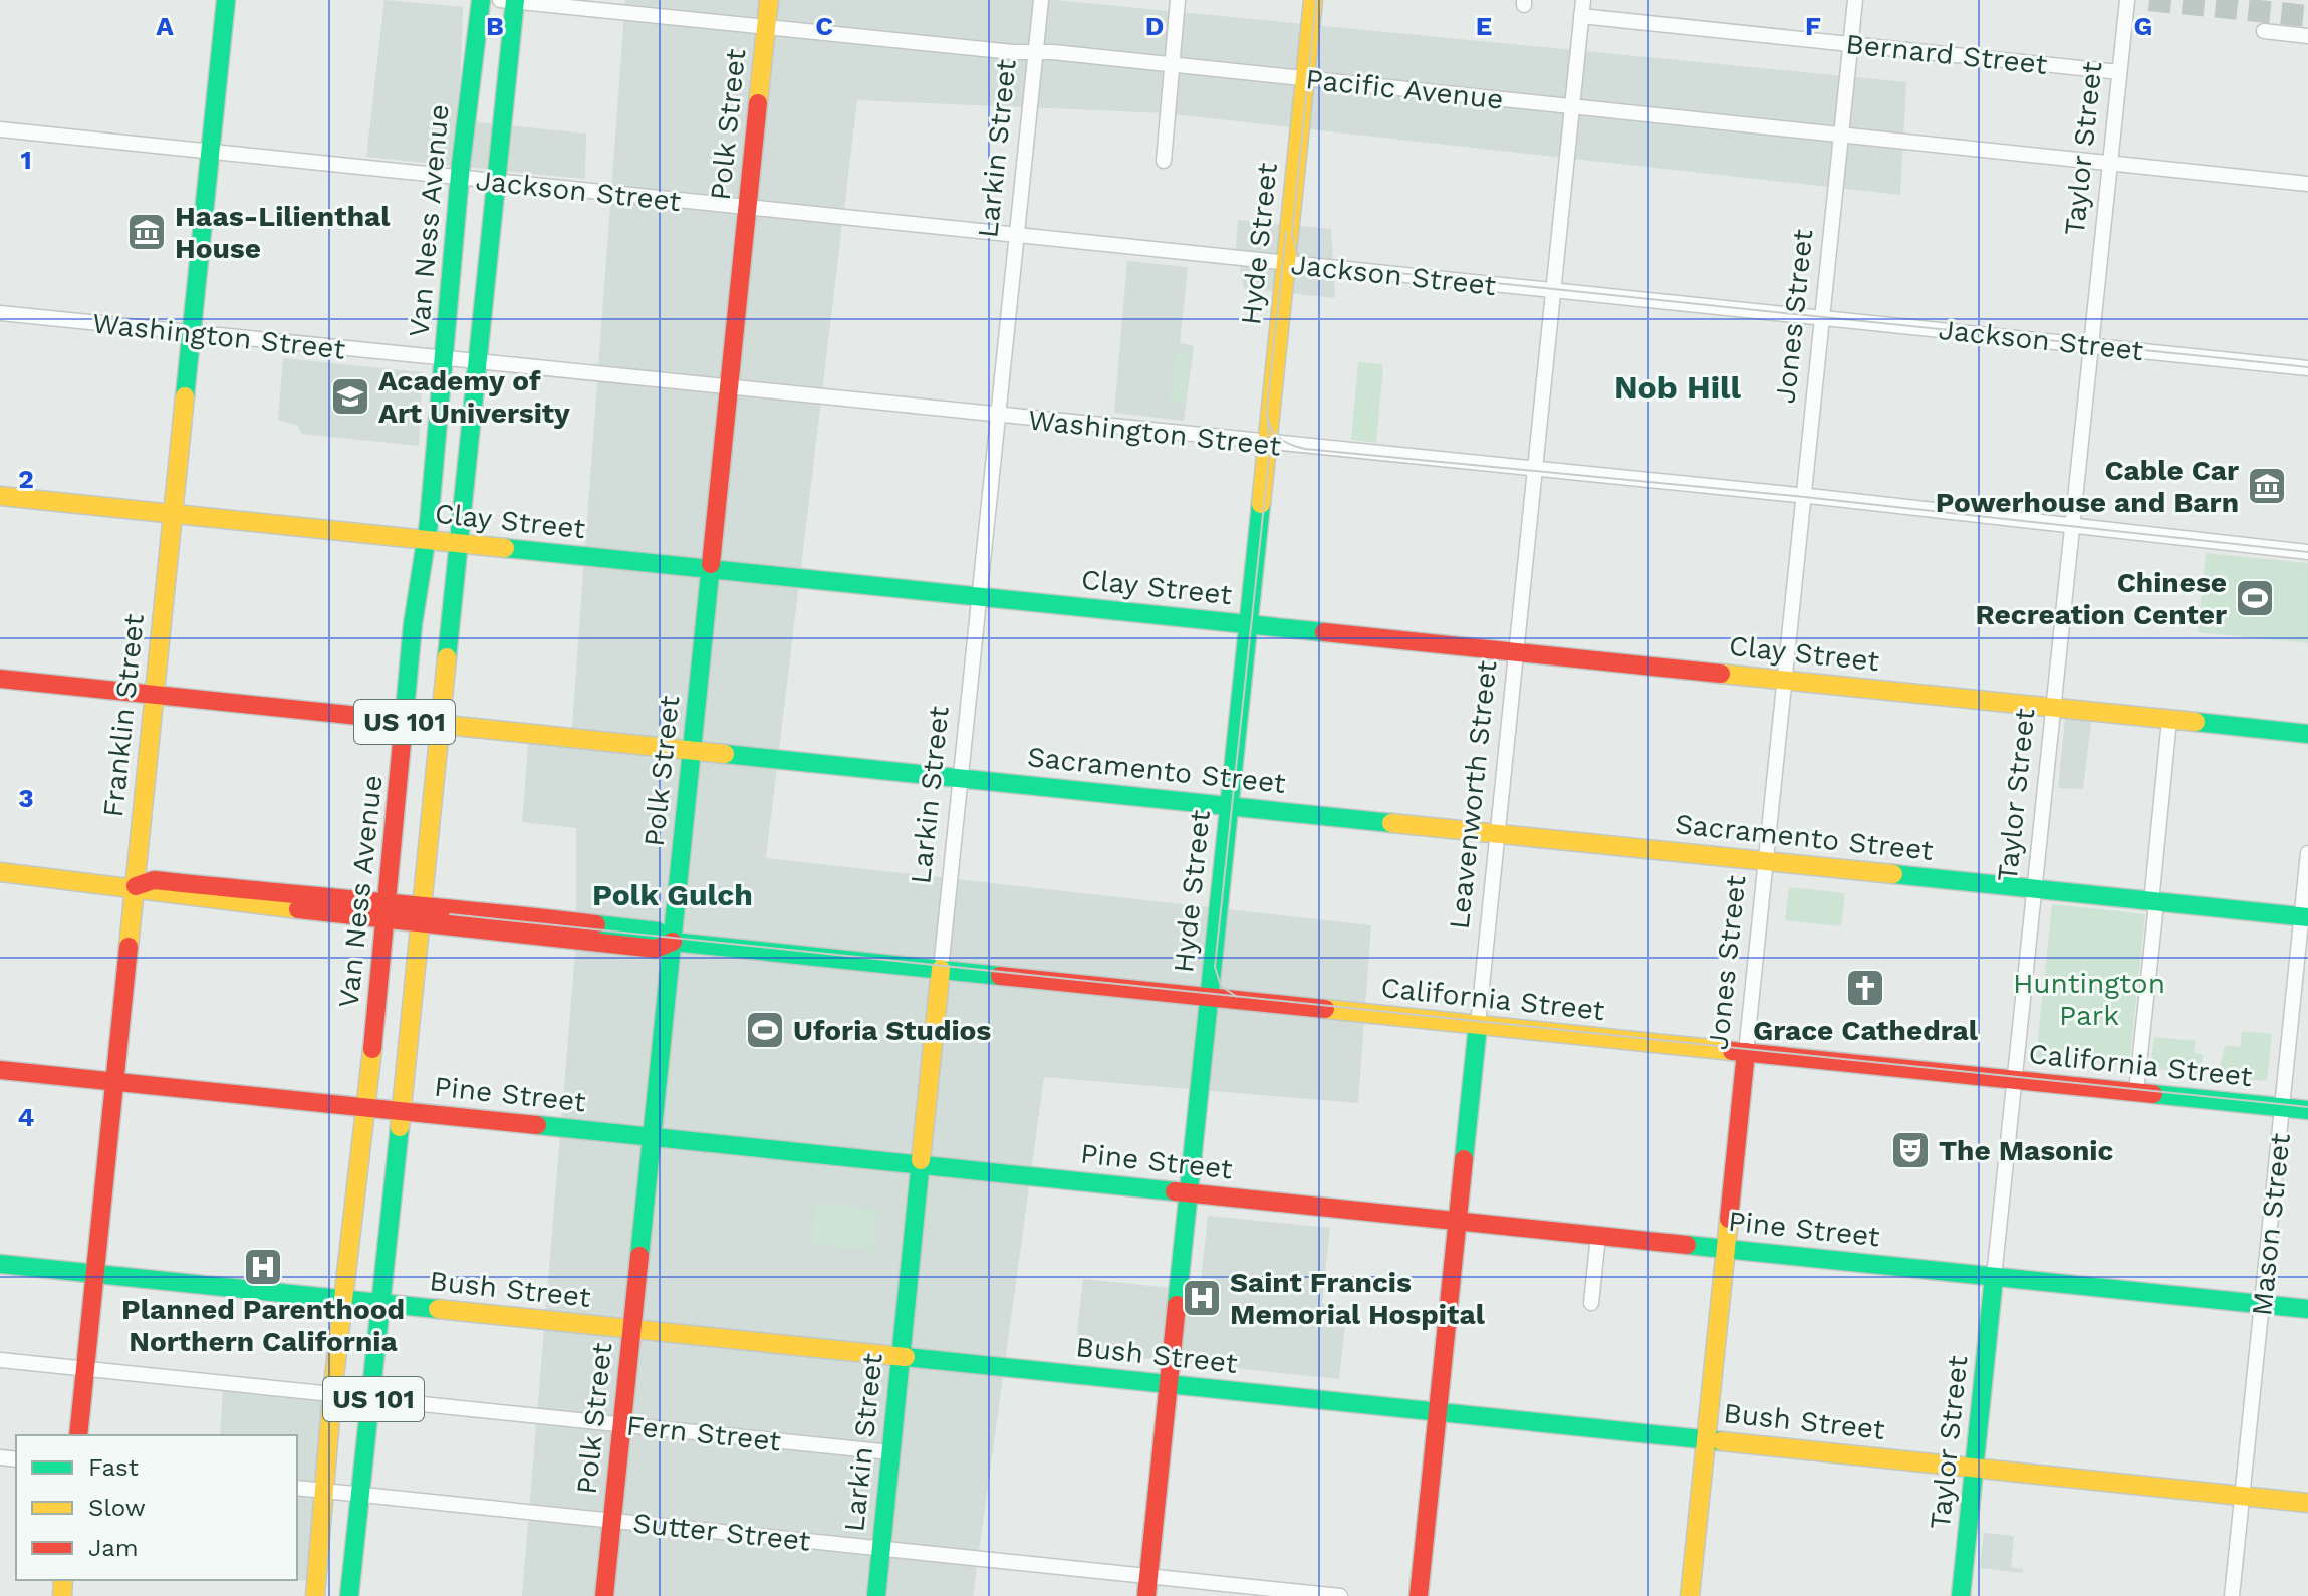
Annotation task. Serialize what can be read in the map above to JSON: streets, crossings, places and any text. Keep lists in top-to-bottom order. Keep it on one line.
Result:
{"streets":{"main road":["Polk Street","Larkin Street","Taylor Street","Van Ness Avenue","Hyde Street","Jones Street","Clay Street","Franklin Street","US 101","Sacramento Street","Leavenworth Street","California Street","Pine Street","Bush Street"],"street":["Bernard Street","Pacific Avenue","Jackson Street","Washington Street","Mason Street","Fern Street","Sutter Street"]},"crossings":[["Bernard Street","Taylor Street"],["Bernard Street","Jones Street"],["Bernard Street","Leavenworth Street"],["Pacific Avenue","Polk Street"],["Pacific Avenue","Larkin Street"],["Pacific Avenue","Taylor Street"],["Pacific Avenue","Hyde Street"],["Pacific Avenue","Jones Street"],["Pacific Avenue","US 101"],["Pacific Avenue","Leavenworth Street"],["Polk Street","Jackson Street"],["Polk Street","Washington Street"],["Polk Street","Clay Street"],["Polk Street","Sacramento Street"],["Polk Street","California Street"],["Polk Street","Pine Street"],["Polk Street","Bush Street"],["Polk Street","Fern Street"],["Polk Street","Sutter Street"],["Larkin Street","Jackson Street"],["Larkin Street","Washington Street"],["Larkin Street","Clay Street"],["Larkin Street","Sacramento Street"],["Larkin Street","California Street"],["Larkin Street","Pine Street"],["Larkin Street","Bush Street"],["Larkin Street","Fern Street"],["Larkin Street","Sutter Street"],["Taylor Street","Jackson Street"],["Taylor Street","Washington Street"],["Taylor Street","Clay Street"],["Taylor Street","Sacramento Street"],["Taylor Street","California Street"],["Taylor Street","Pine Street"],["Taylor Street","Bush Street"],["Jackson Street","Van Ness Avenue"],["Jackson Street","Hyde Street"],["Jackson Street","Jones Street"],["Jackson Street","Franklin Street"],["Jackson Street","US 101"],["Jackson Street","Leavenworth Street"],["Van Ness Avenue","Washington Street"],["Van Ness Avenue","Clay Street"],["Van Ness Avenue","Sacramento Street"],["Van Ness Avenue","California Street"],["Van Ness Avenue","Pine Street"],["Van Ness Avenue","Bush Street"],["Van Ness Avenue","Sutter Street"],["Hyde Street","Washington Street"],["Hyde Street","Clay Street"],["Hyde Street","Sacramento Street"],["Hyde Street","California Street"],["Hyde Street","Pine Street"],["Hyde Street","Bush Street"],["Hyde Street","Sutter Street"],["Jones Street","Washington Street"],["Jones Street","Clay Street"],["Jones Street","Sacramento Street"],["Jones Street","California Street"],["Jones Street","Pine Street"],["Jones Street","Bush Street"],["Washington Street","Franklin Street"],["Washington Street","US 101"],["Washington Street","Leavenworth Street"],["Clay Street","Franklin Street"],["Clay Street","US 101"],["Clay Street","Leavenworth Street"],["Franklin Street","Sacramento Street"],["Franklin Street","California Street"],["Franklin Street","Pine Street"],["Franklin Street","Bush Street"],["US 101","Sacramento Street"],["US 101","California Street"],["US 101","Pine Street"],["US 101","Bush Street"],["US 101","Fern Street"],["US 101","Sutter Street"],["Sacramento Street","Leavenworth Street"],["Sacramento Street","Mason Street"],["Leavenworth Street","California Street"],["Leavenworth Street","Pine Street"],["Leavenworth Street","Bush Street"],["California Street","Mason Street"],["Pine Street","Mason Street"],["Mason Street","Bush Street"]],"districts":["Nob Hill","Polk Gulch"],"parks":["Huntington Park"],"places":{"museum":["Haas-Lilienthal House","Cable Car Powerhouse and Barn"],"school or university":["Academy of Art University"],"sports":["Chinese Recreation Center","Uforia Studios"],"church":["Grace Cathedral"],"theatre":["The Masonic"],"hospital":["Planned Parenthood Northern California","Saint Francis Memorial Hospital"]},"legend":["Fast","Slow","Jam"],"grid":{"columns":["A","B","C","D","E","F","G"],"rows":["1","2","3","4"]}}
